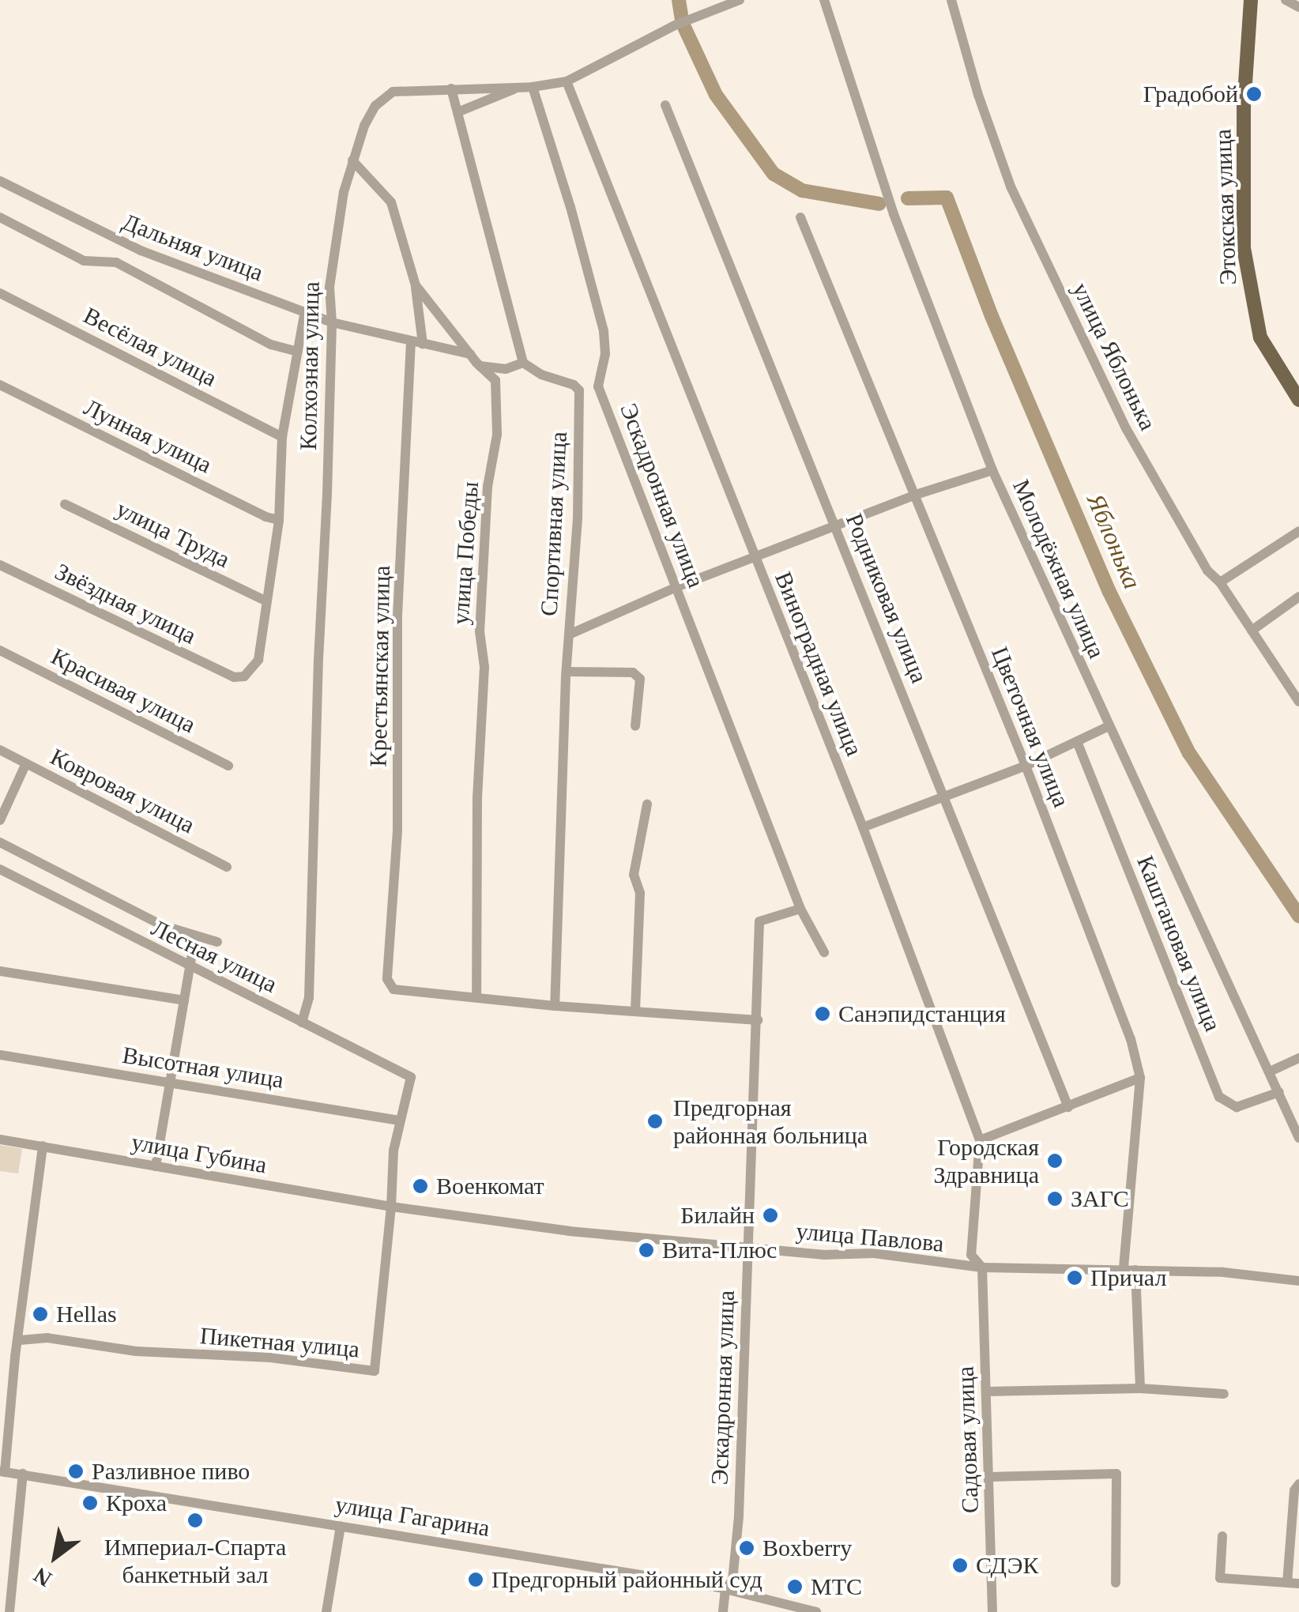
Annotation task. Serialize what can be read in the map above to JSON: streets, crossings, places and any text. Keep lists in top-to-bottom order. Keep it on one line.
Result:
{"streets":{"main road":["Этокская улица"],"street":["Дальняя улица","Весёлая улица","улица Яблонька","Колхозная улица","Лунная улица","Эскадронная улица","Спортивная улица","улица Труда","улица Победы","Молодёжная улица","Родниковая улица","Звёздная улица","Виноградная улица","Крестьянская улица","Красивая улица","Цветочная улица","Ковровая улица","Каштановая улица","Лесная улица","Высотная улица","улица Губина","улица Павлова","Пикетная улица","Садовая улица","улица Гагарина"]},"crossings":[["Дальняя улица","Колхозная улица"],["Дальняя улица","улица Победы"],["Дальняя улица","Крестьянская улица"],["Колхозная улица","Эскадронная улица"],["Колхозная улица","улица Победы"],["Колхозная улица","Виноградная улица"],["Колхозная улица","Лесная улица"],["Эскадронная улица","улица Павлова"],["Эскадронная улица","улица Гагарина"],["улица Труда","Звёздная улица"],["улица Победы","Крестьянская улица"],["Молодёжная улица","Каштановая улица"],["Виноградная улица","улица Павлова"],["Виноградная улица","Садовая улица"],["Цветочная улица","улица Павлова"],["Лесная улица","Высотная улица"],["улица Губина","улица Павлова"],["улица Губина","Пикетная улица"],["улица Павлова","Пикетная улица"],["улица Павлова","Садовая улица"]],"water":["Яблонька"],"places":["Градобой","Санэпидстанция","Предгорная районная больница","Городская Здравница","Военкомат","ЗАГС","Билайн","Вита-Плюс","Причал","Hellas","Разливное пиво","Кроха","Империал-Спарта банкетный зал","Boxberry","СДЭК","Предгорный районный суд","МТС"],"north":"bottom left"}
